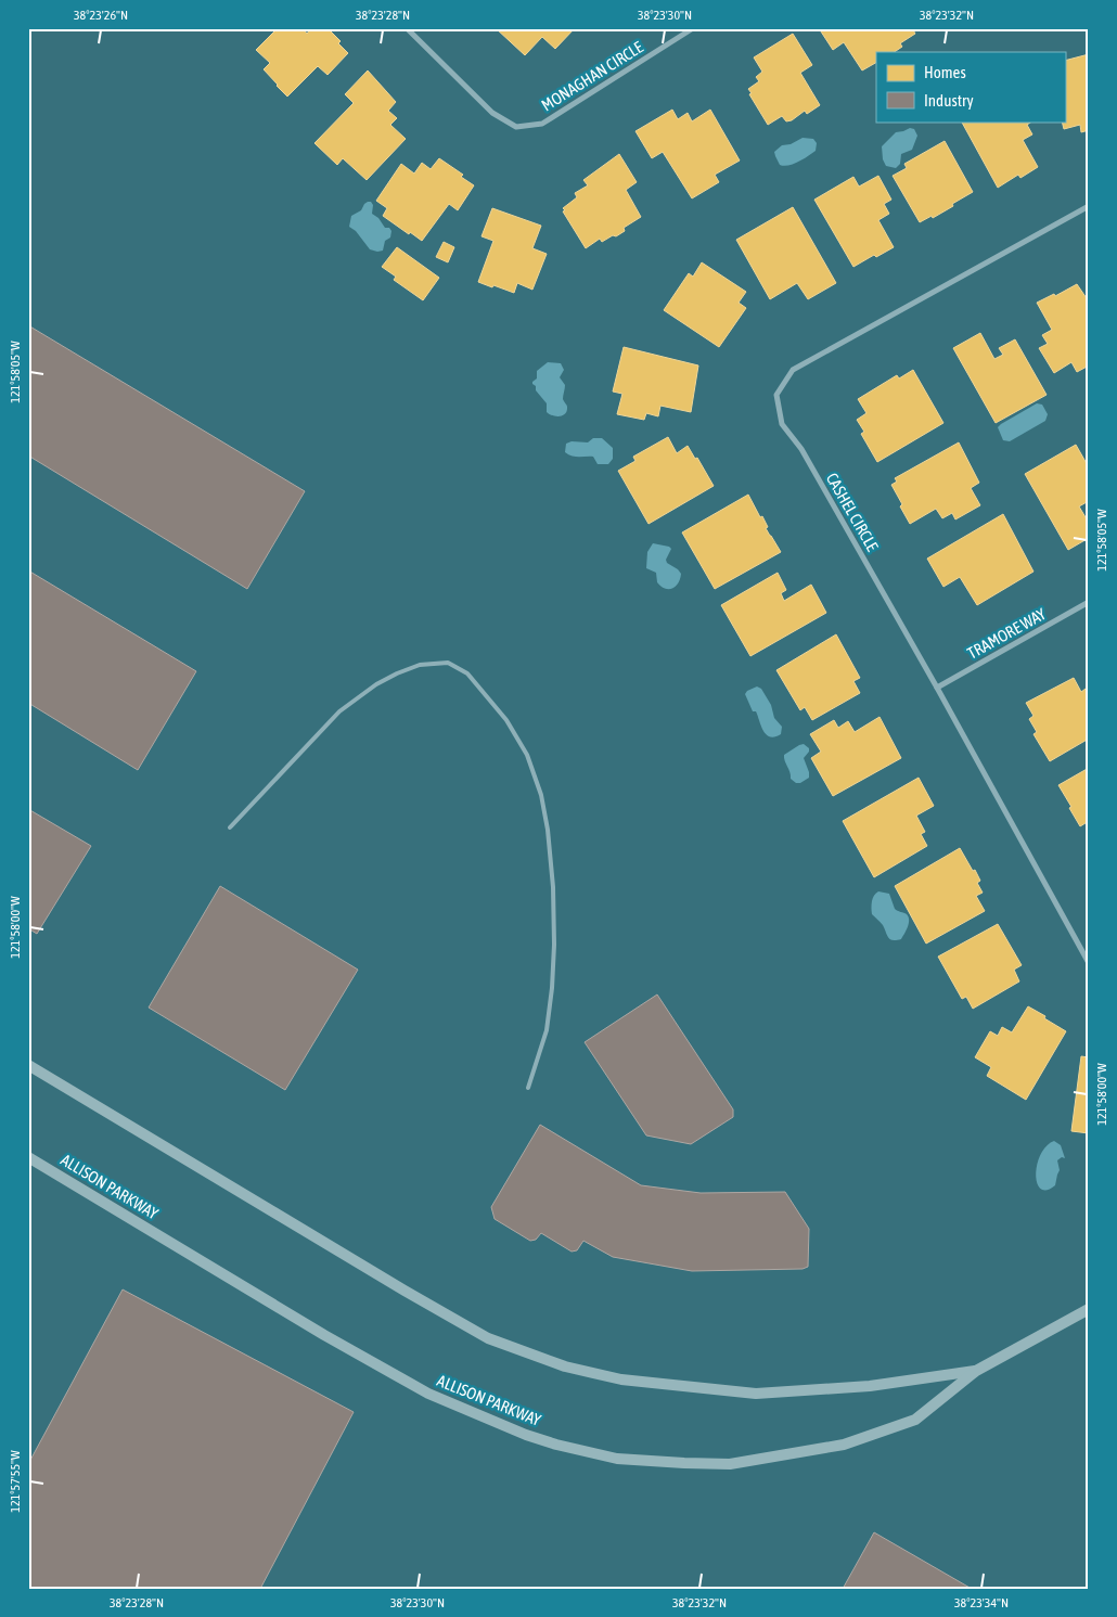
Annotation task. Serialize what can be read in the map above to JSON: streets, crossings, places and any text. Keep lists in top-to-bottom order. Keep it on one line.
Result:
{"streets":{"street":["MONAGHAN CIRCLE","CASHEL CIRCLE","TRAMORE WAY","ALLISON PARKWAY"]},"crossings":[["CASHEL CIRCLE","TRAMORE WAY"]],"legend":["Homes","Industry"],"coordinates":["38°23'26\"N","38°23'28\"N","38°23'30\"N","38°23'32\"N","121°58'05\"W","121°58'00\"W","121°57'55\"W","38°23'34\"N"]}
